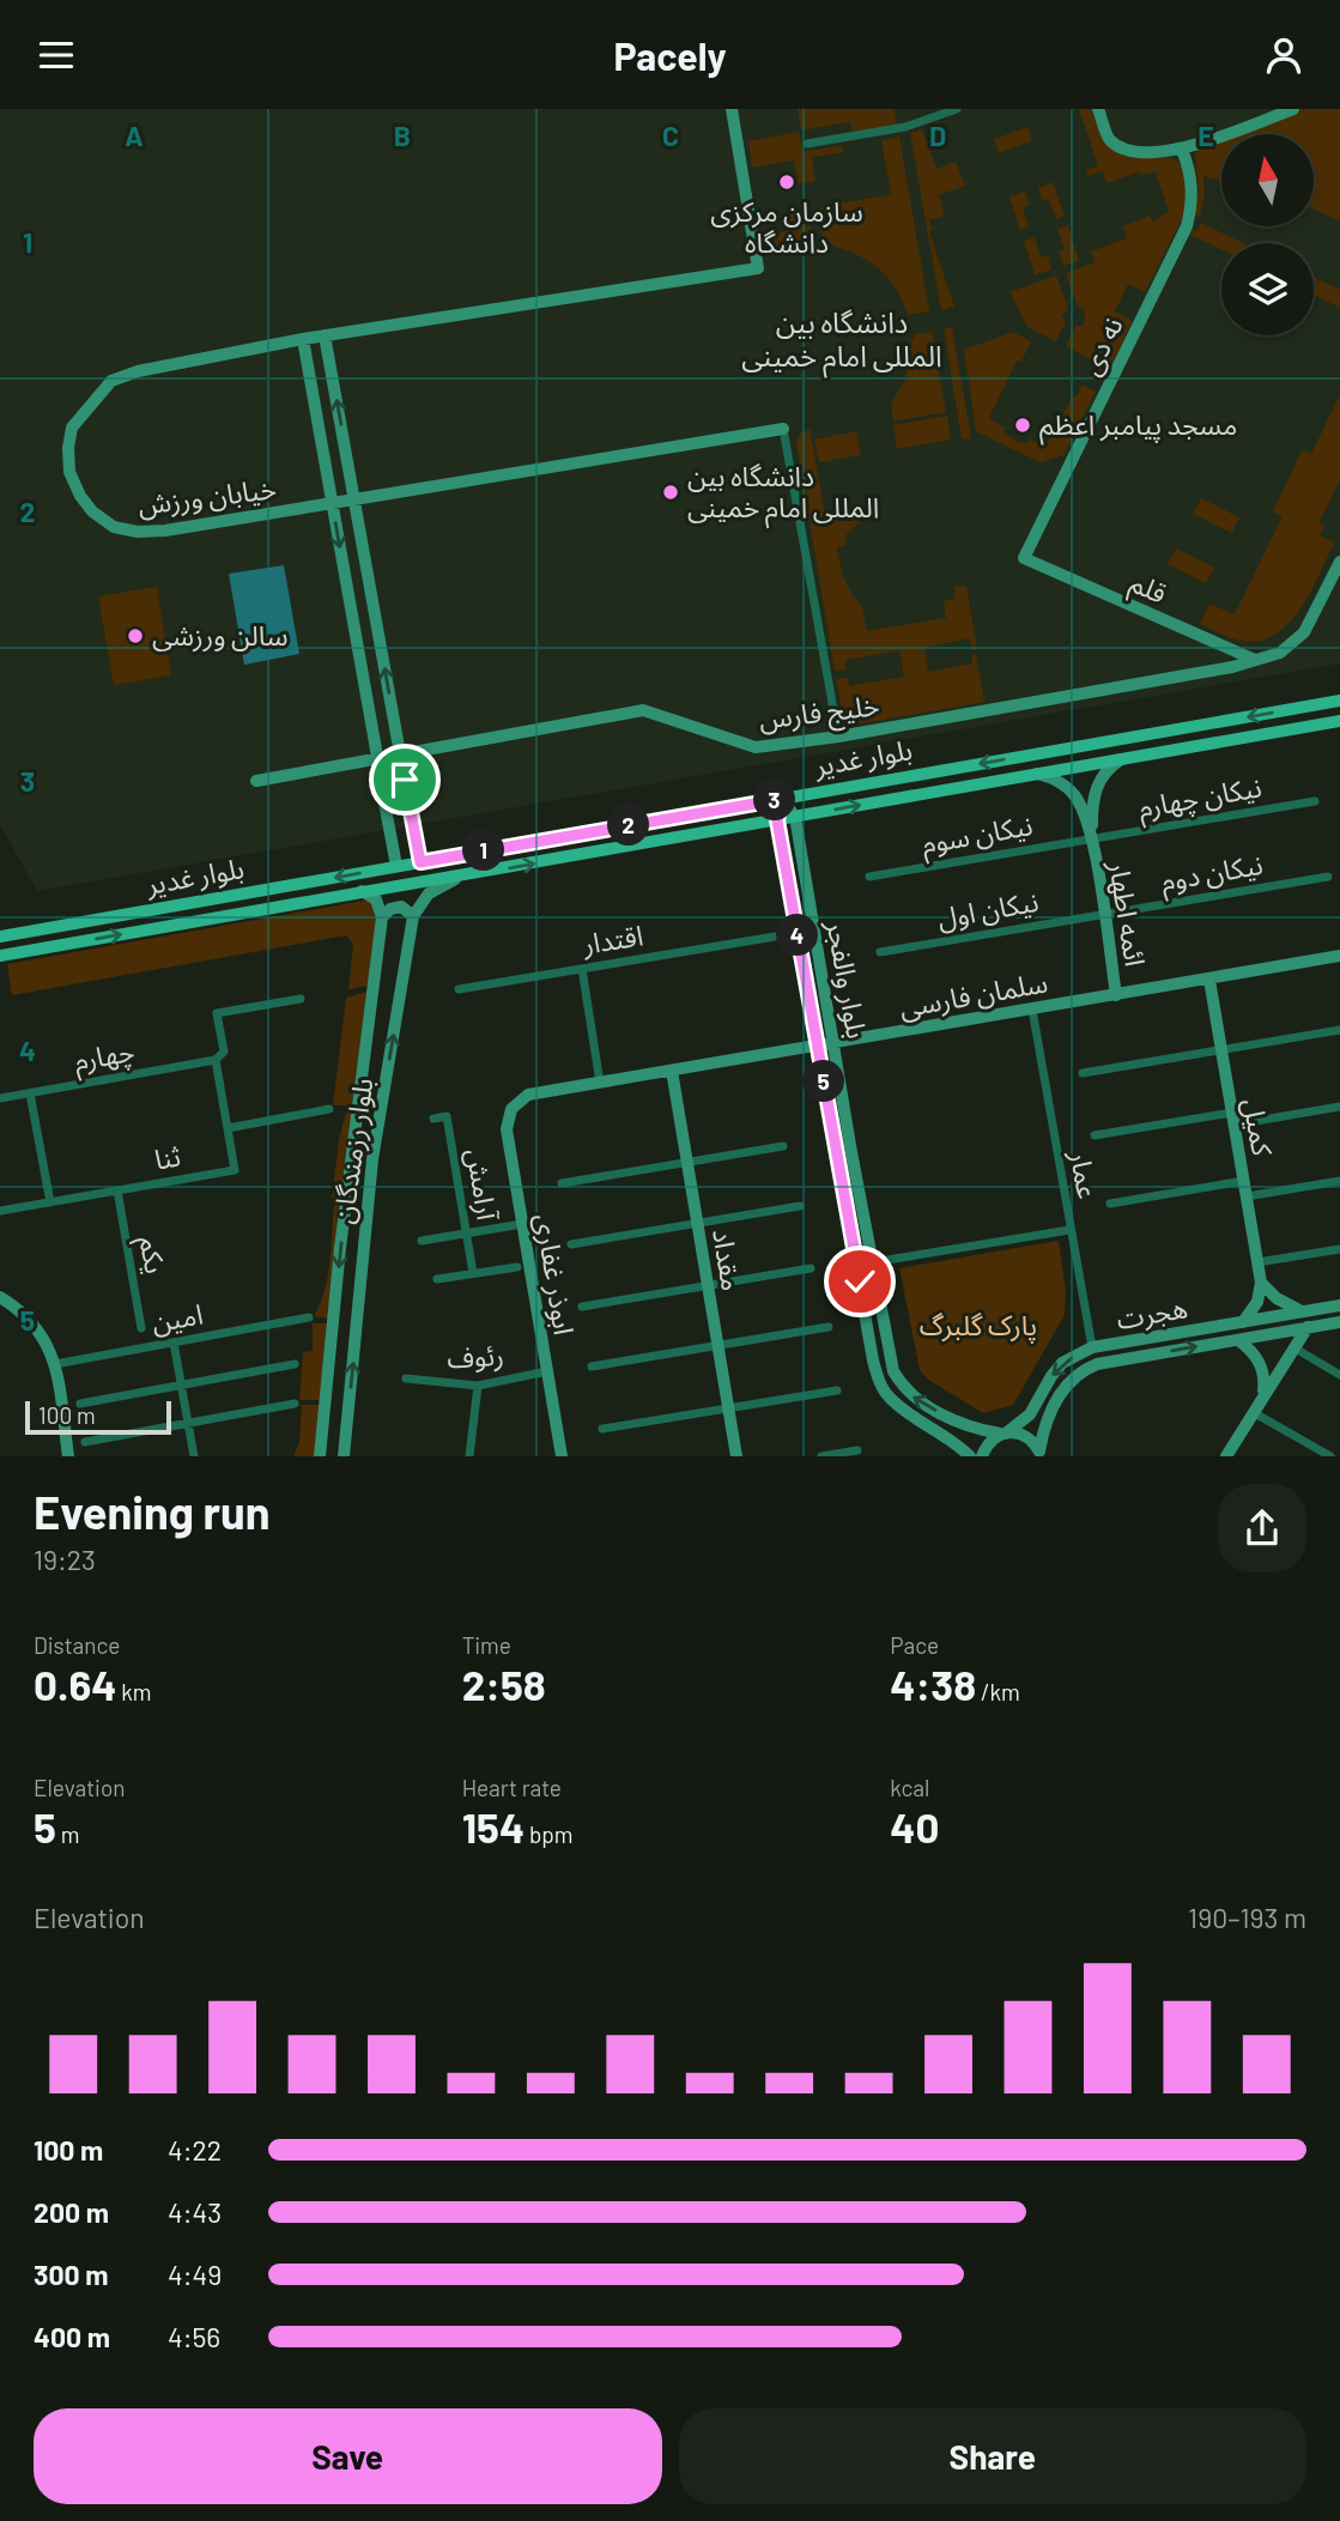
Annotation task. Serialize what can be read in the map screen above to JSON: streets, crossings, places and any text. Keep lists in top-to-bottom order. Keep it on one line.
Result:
{"streets":{"main road":["بلوار غدیر"],"street":["نه دی","خیابان ورزش","قلم","خلیج فارس","نیکان چهارم","نیکان سوم","نیکان دوم","نیکان اول","ائمه اطهار","اقتدار","بلوار والفجر","سلمان فارسی","چهارم","کمیل","بلوار رزمندگان","ثنا","عمار","آرامش","یکم","مقداد","ابوذر غفاری","هجرت","امین","رئوف"]},"crossings":[["نه دی","قلم"],["قلم","خلیج فارس"],["بلوار غدیر","ائمه اطهار"],["بلوار غدیر","بلوار والفجر"],["نیکان چهارم","نیکان سوم"],["نیکان چهارم","ائمه اطهار"],["نیکان سوم","ائمه اطهار"],["نیکان دوم","نیکان اول"],["نیکان دوم","ائمه اطهار"],["نیکان اول","ائمه اطهار"],["ائمه اطهار","سلمان فارسی"],["بلوار والفجر","سلمان فارسی"],["بلوار والفجر","هجرت"],["سلمان فارسی","کمیل"],["سلمان فارسی","عمار"],["سلمان فارسی","مقداد"],["سلمان فارسی","ابوذر غفاری"],["چهارم","ثنا"],["ثنا","یکم"],["عمار","هجرت"],["ابوذر غفاری","رئوف"]],"districts":["دانشگاه بین المللی امام خمینی"],"parks":["پارک گلبرگ"],"places":["سازمان مرکزی دانشگاه","مسجد پیامبر اعظم","دانشگاه بین المللی امام خمینی","سالن ورزشی"],"scale_bar":"100 m","north":"top","page":{"header":"Pacely","pins":["3","2","1","4","5"],"scale":"100 m","heading":["Evening run","19:23"],"stats":[["Distance","0.64 km"],["Time","2:58"],["Pace","4:38 /km"],["Elevation","5 m"],["Heart rate","154 bpm"],["kcal","40"]],"chart":["Elevation","190–193 m"],"list":[{"name":"100 m","note":"4:22"},{"name":"200 m","note":"4:43"},{"name":"300 m","note":"4:49"},{"name":"400 m","note":"4:56"}],"buttons":["Save","Share"]},"grid":{"columns":["A","B","C","D","E"],"rows":["1","2","3","4","5"]}}
